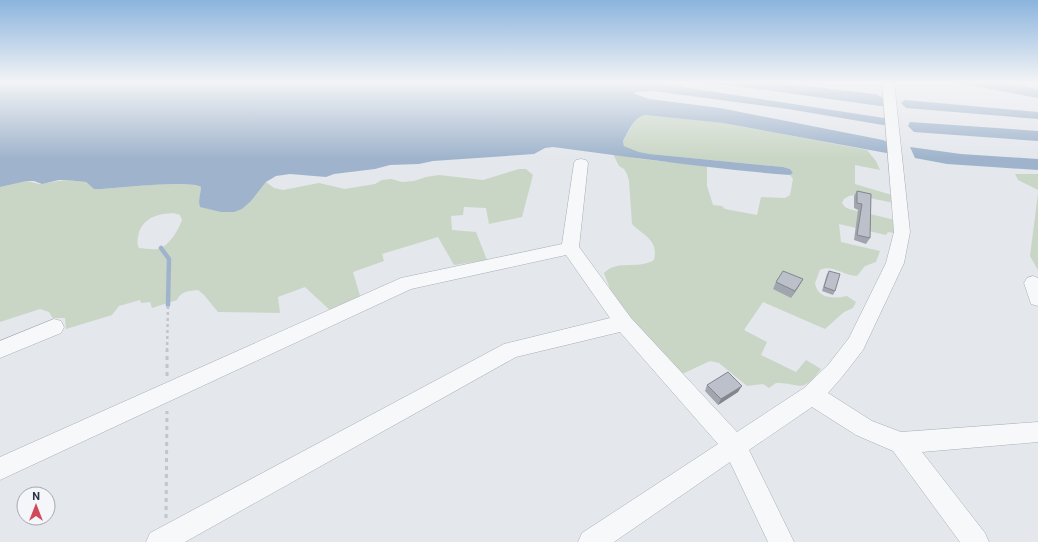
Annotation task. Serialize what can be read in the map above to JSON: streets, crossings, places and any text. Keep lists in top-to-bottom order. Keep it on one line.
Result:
{"north":"top"}
